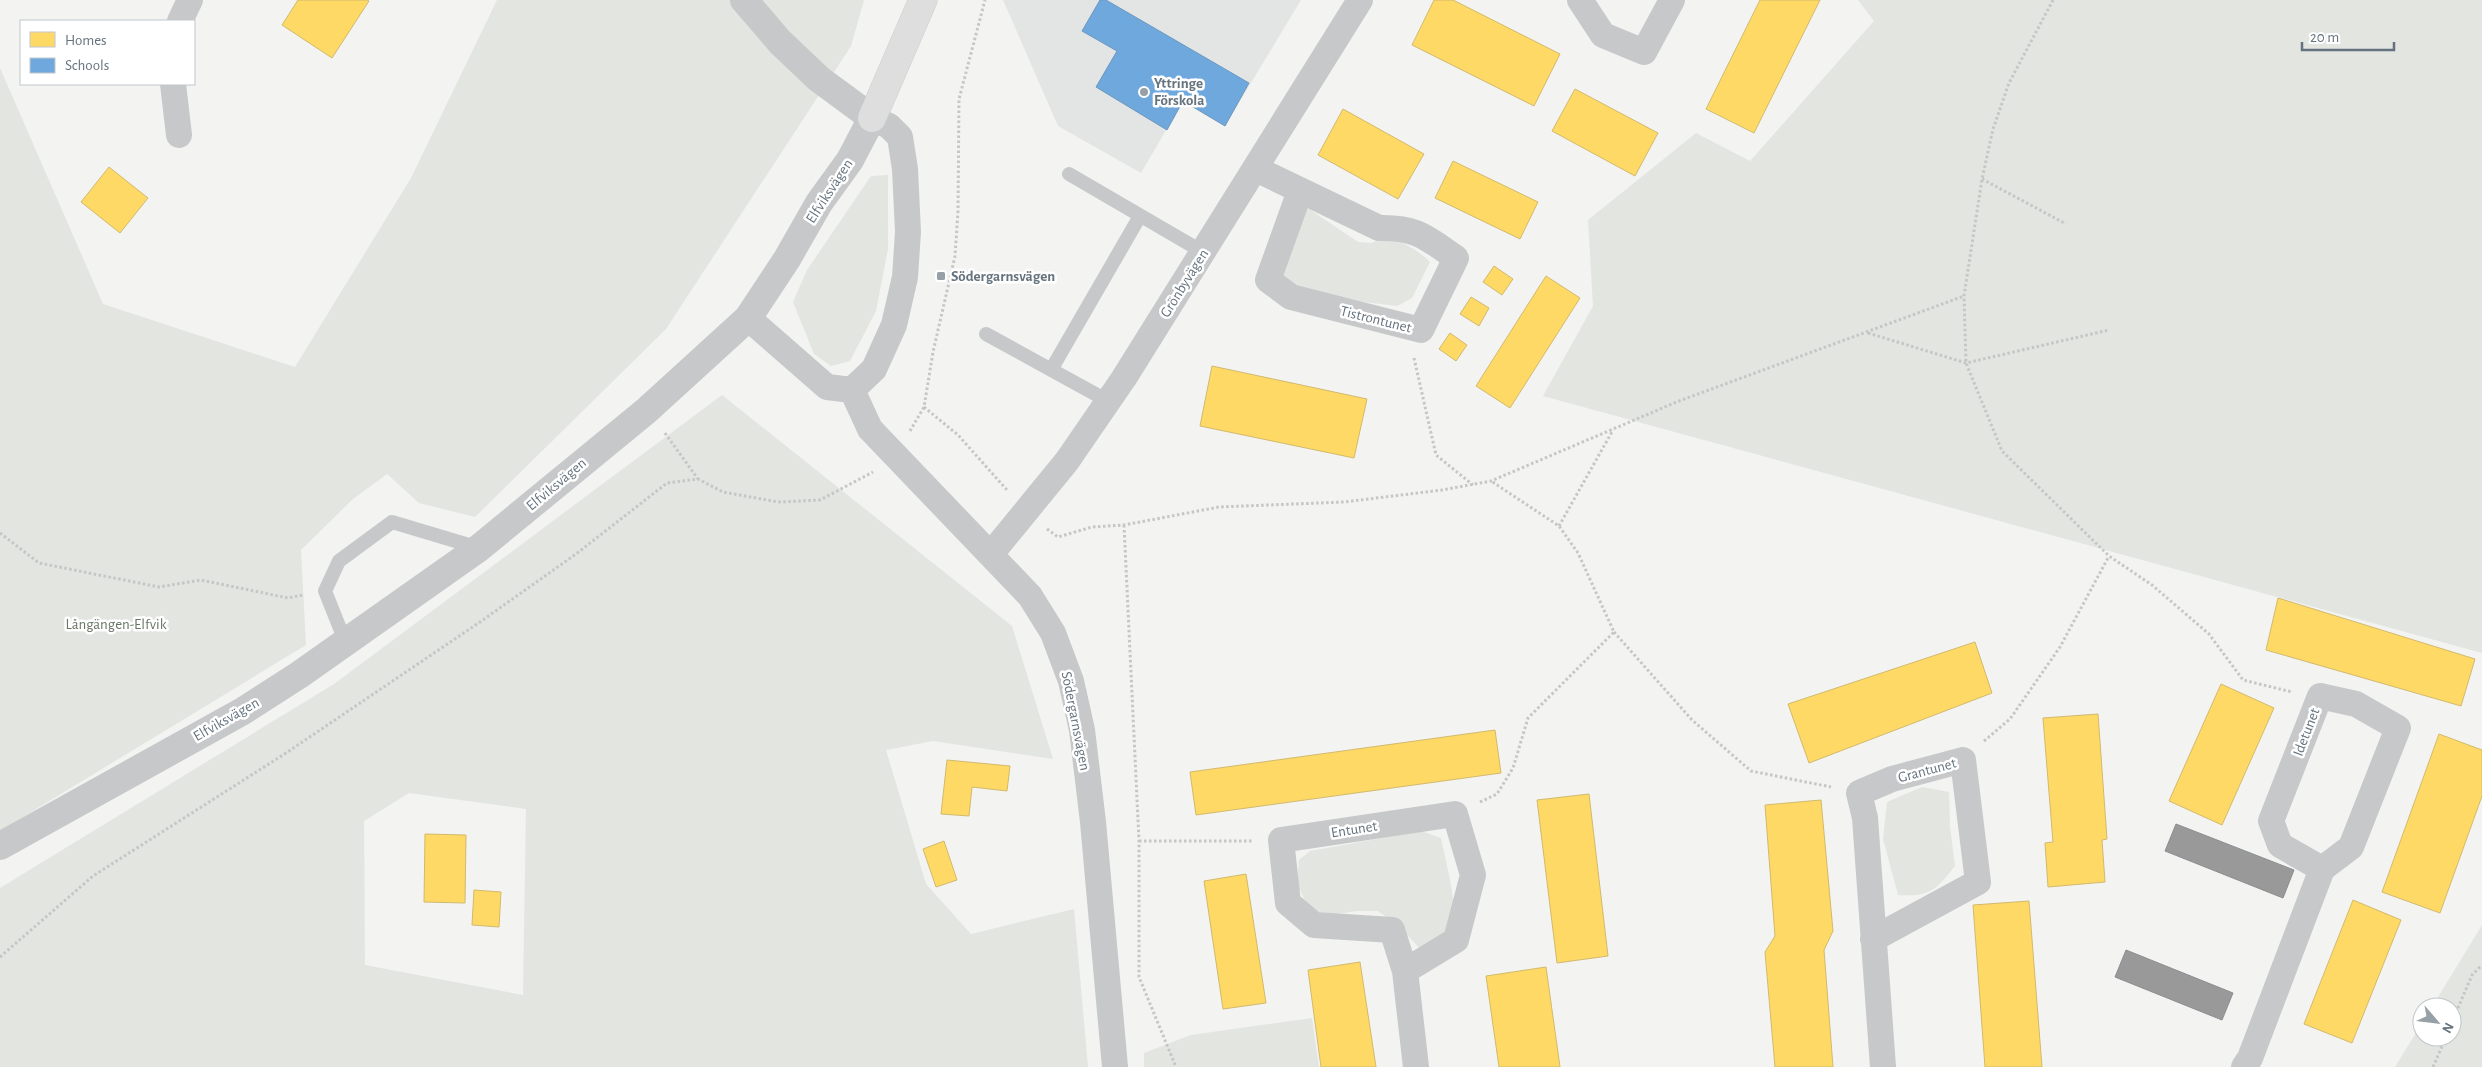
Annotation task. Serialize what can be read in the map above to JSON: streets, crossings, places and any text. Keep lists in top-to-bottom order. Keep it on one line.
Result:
{"streets":{"street":["Elfviksvägen","Grönbyvägen","Tistrontunet","Södergarnsvägen","Idetunet","Grantunet","Entunet"]},"crossings":[["Grönbyvägen","Tistrontunet"],["Grönbyvägen","Södergarnsvägen"]],"parks":["Långängen-Elfvik"],"places":{"other":["Yttringe Förskola"],"transit":["Södergarnsvägen"]},"legend":["Homes","Schools"],"scale_bar":"20 m","north":"bottom right"}
